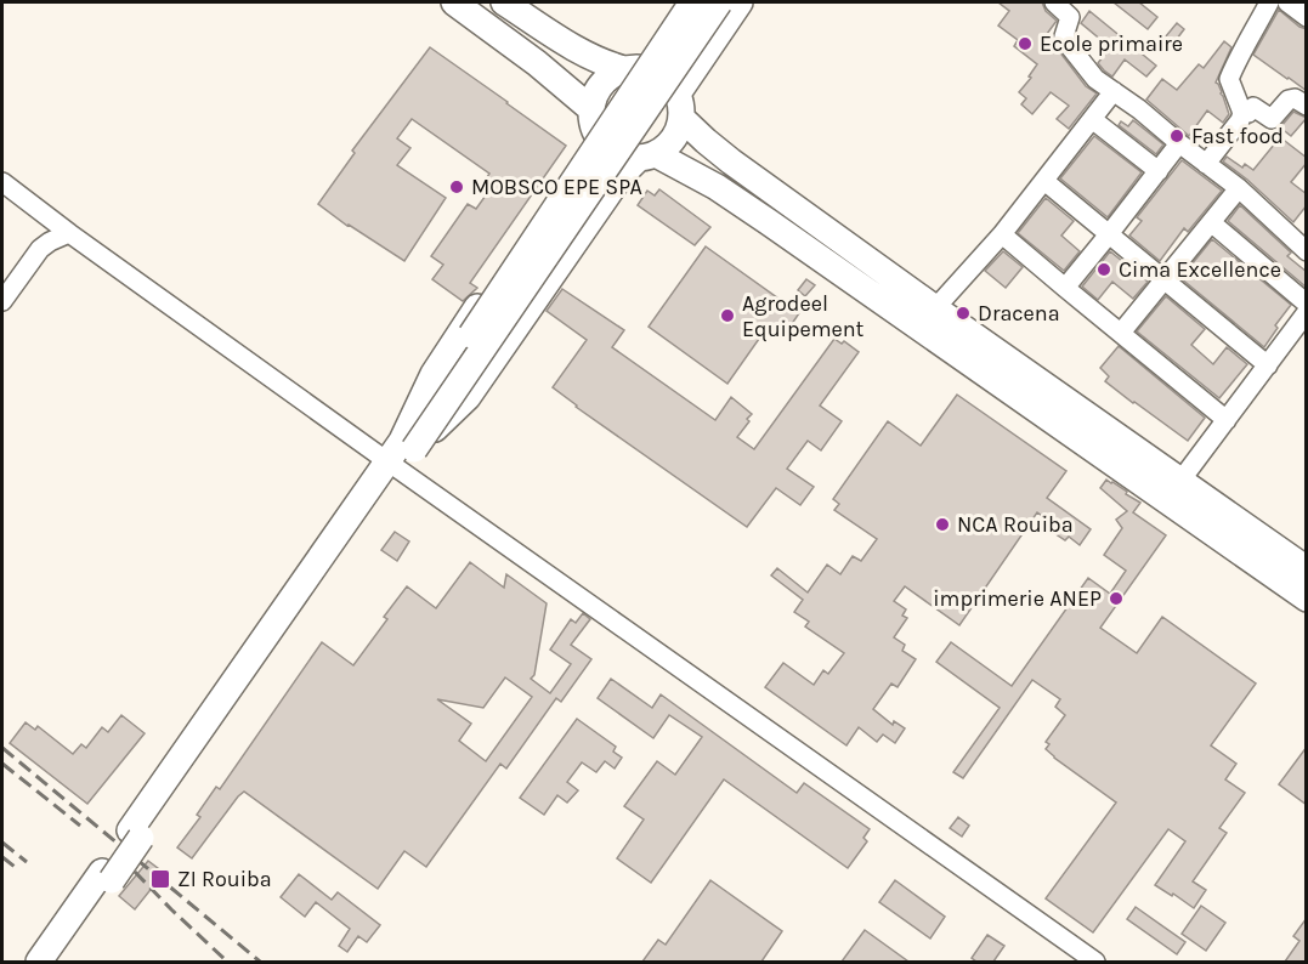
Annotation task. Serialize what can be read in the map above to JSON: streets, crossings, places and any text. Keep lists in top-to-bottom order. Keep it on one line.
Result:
{"places":{"other":["Ecole primaire","Fast food","MOBSCO EPE SPA","Cima Excellence","Dracena","Agrodeel Equipement","NCA Rouiba","imprimerie ANEP"],"transit":["ZI Rouiba"]}}
